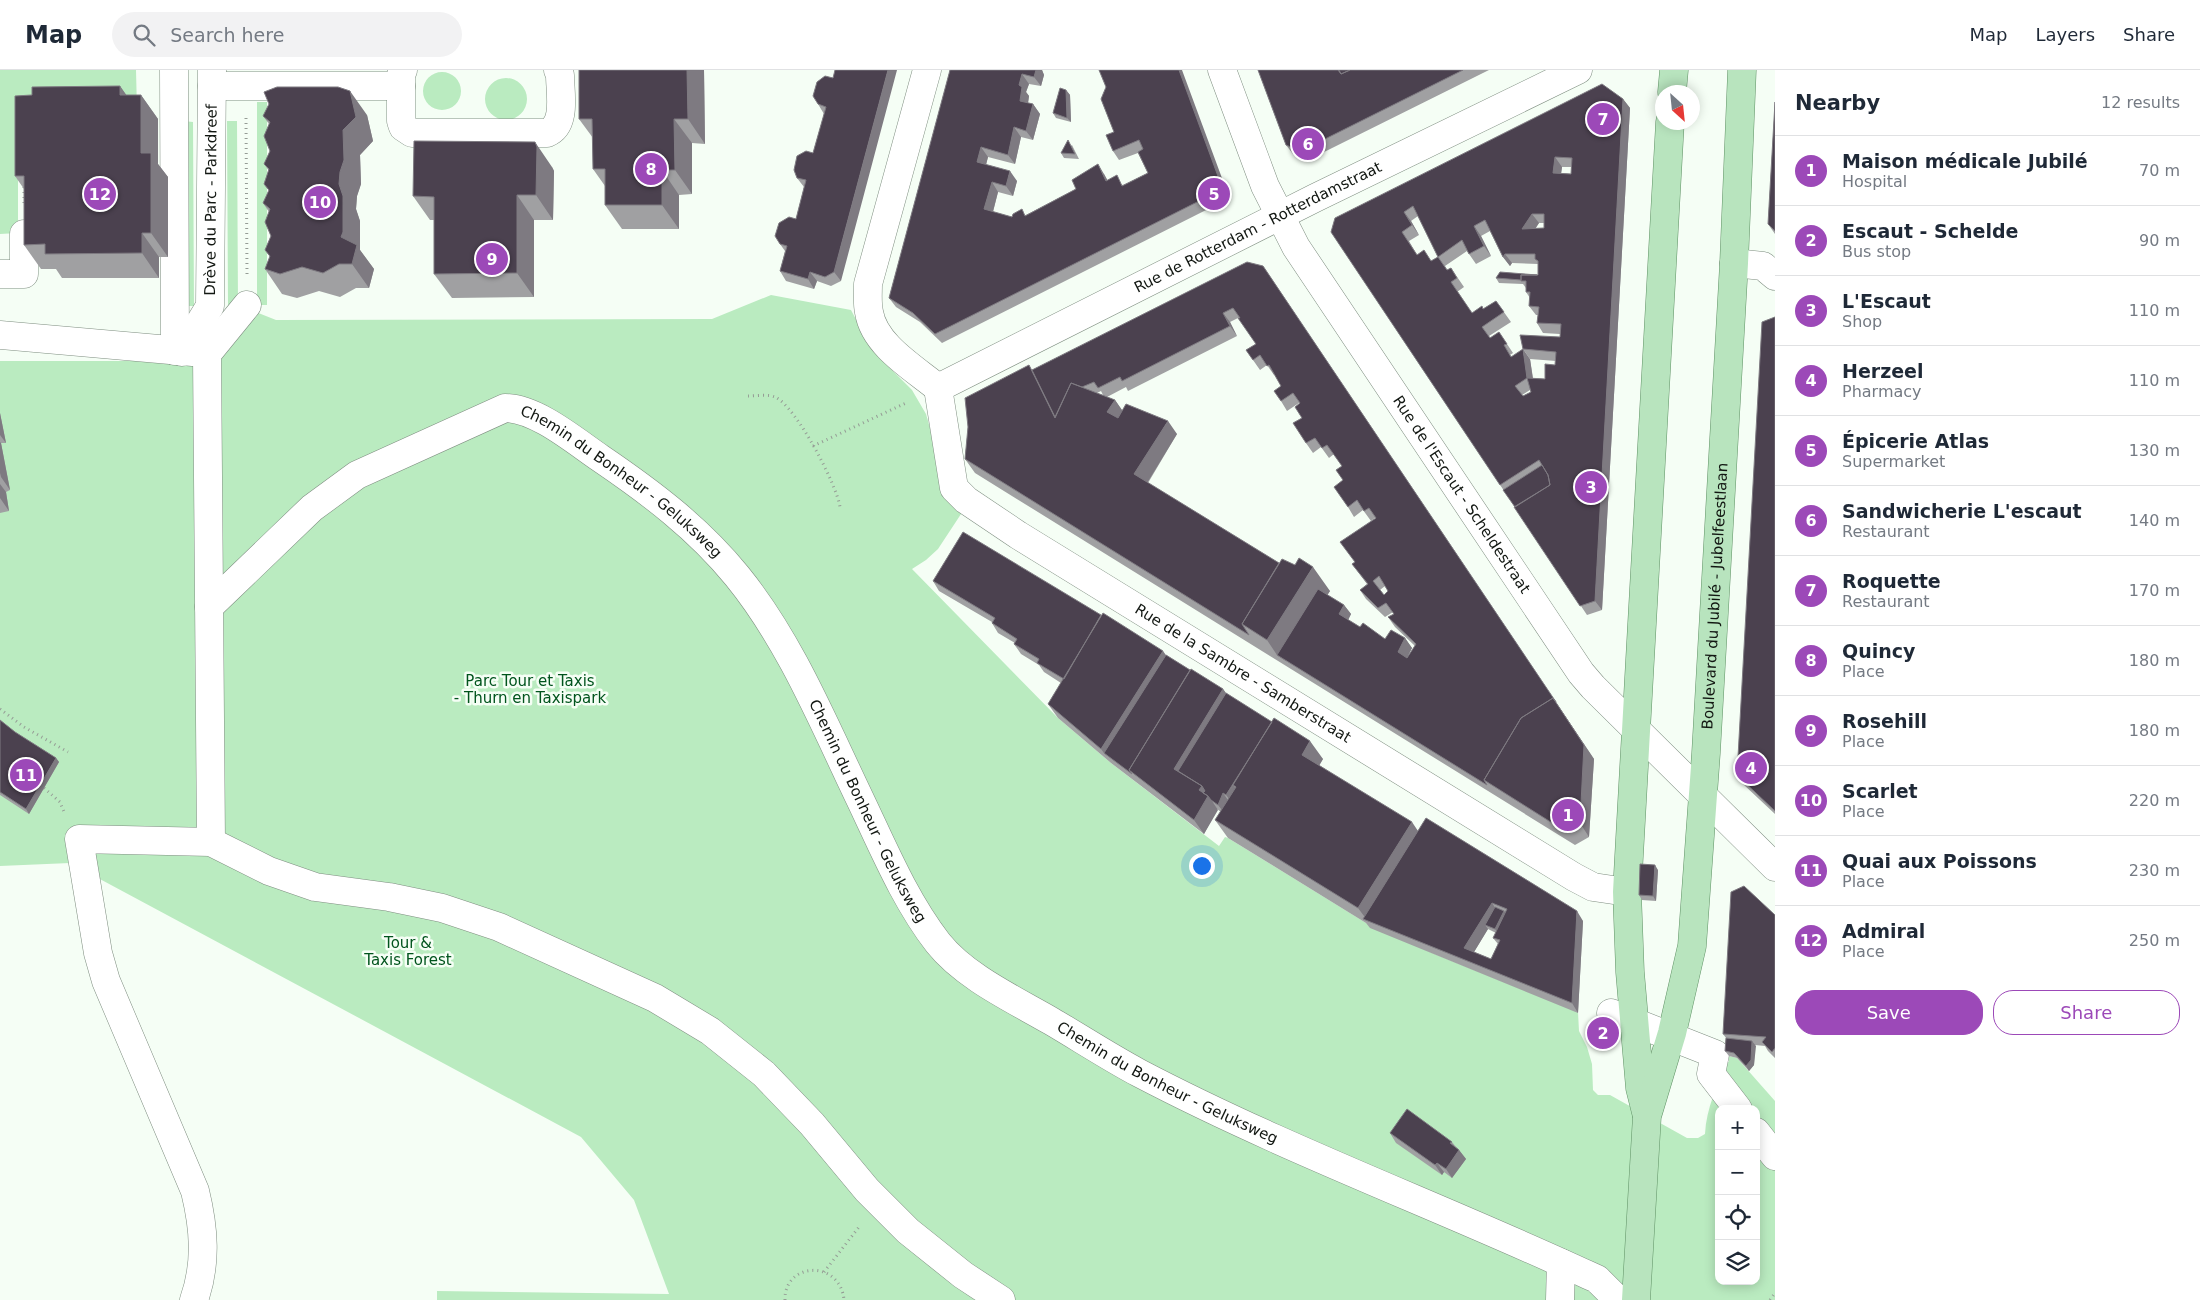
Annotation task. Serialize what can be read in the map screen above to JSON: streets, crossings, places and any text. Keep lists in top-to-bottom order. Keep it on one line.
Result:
{"streets":{"main road":["Boulevard du Jubilé - Jubelfeestlaan"],"street":["Drève du Parc - Parkdreef","Rue de Rotterdam - Rotterdamstraat","Chemin du Bonheur - Geluksweg","Rue de l'Escaut - Scheldestraat","Rue de la Sambre - Samberstraat"]},"crossings":[["Rue de Rotterdam - Rotterdamstraat","Rue de l'Escaut - Scheldestraat"],["Rue de Rotterdam - Rotterdamstraat","Rue de la Sambre - Samberstraat"],["Rue de l'Escaut - Scheldestraat","Boulevard du Jubilé - Jubelfeestlaan"],["Boulevard du Jubilé - Jubelfeestlaan","Rue de la Sambre - Samberstraat"]],"parks":["Parc Tour et Taxis - Thurn en Taxispark","Tour & Taxis Forest"],"north":"bottom right","page":{"header":"Map","search":"Search here","nav":["Map","Layers","Share"],"heading":["Nearby","12 results"],"pins":["7","6","8","5","12","10","9","3","4","11","1","2"],"list":[{"mark":"1","name":"Maison médicale Jubilé","note":"Hospital","value":"70 m"},{"mark":"2","name":"Escaut - Schelde","note":"Bus stop","value":"90 m"},{"mark":"3","name":"L'Escaut","note":"Shop","value":"110 m"},{"mark":"4","name":"Herzeel","note":"Pharmacy","value":"110 m"},{"mark":"5","name":"Épicerie Atlas","note":"Supermarket","value":"130 m"},{"mark":"6","name":"Sandwicherie L'escaut","note":"Restaurant","value":"140 m"},{"mark":"7","name":"Roquette","note":"Restaurant","value":"170 m"},{"mark":"8","name":"Quincy","note":"Place","value":"180 m"},{"mark":"9","name":"Rosehill","note":"Place","value":"180 m"},{"mark":"10","name":"Scarlet","note":"Place","value":"220 m"},{"mark":"11","name":"Quai aux Poissons","note":"Place","value":"230 m"},{"mark":"12","name":"Admiral","note":"Place","value":"250 m"}],"buttons":["Save","Share"],"map_buttons":["+","−"]}}
